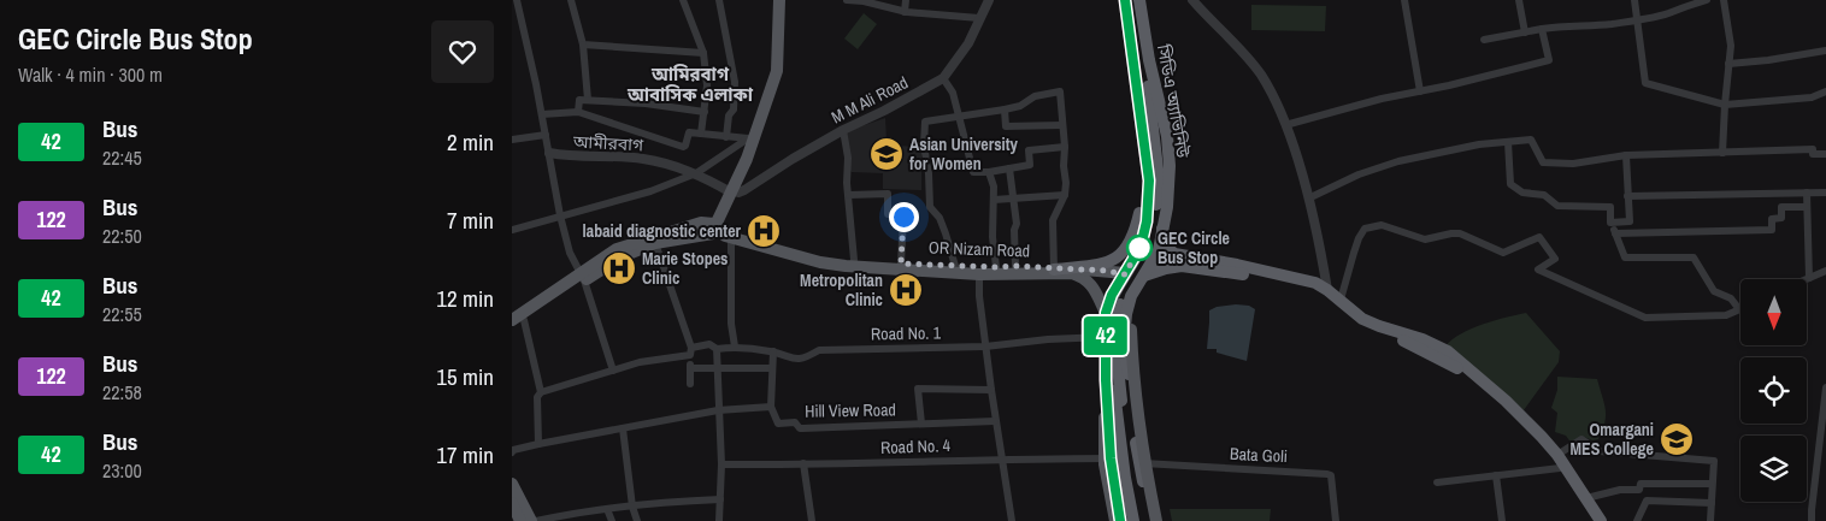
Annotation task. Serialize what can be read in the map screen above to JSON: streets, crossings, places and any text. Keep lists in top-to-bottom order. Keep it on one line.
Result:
{"streets":{"highway":["সিডিএ অ্যাভিনিউ"],"main road":["OR Nizam Road"],"street":["M M Ali Road","আমীরবাগ","Road No. 1","Hill View Road","Road No. 4","Bata Goli"]},"crossings":[["M M Ali Road","আমীরবাগ"],["সিডিএ অ্যাভিনিউ","OR Nizam Road"],["সিডিএ অ্যাভিনিউ","Road No. 1"],["সিডিএ অ্যাভিনিউ","Road No. 4"],["সিডিএ অ্যাভিনিউ","Bata Goli"]],"districts":["আমিরবাগ আবাসিক এলাকা"],"places":{"school or university":["Asian University for Women","Omargani MES College"],"hospital":["labaid diagnostic center","Marie Stopes Clinic","Metropolitan Clinic"],"other":["GEC Circle Bus Stop"]},"lines":["bus line 42"],"north":"bottom","page":{"heading":["GEC Circle Bus Stop","Walk · 4 min · 300 m"],"on_map":"42","list":[{"mark":"42","name":"Bus","note":"22:45","value":"2 min"},{"mark":"122","name":"Bus","note":"22:50","value":"7 min"},{"mark":"42","name":"Bus","note":"22:55","value":"12 min"},{"mark":"122","name":"Bus","note":"22:58","value":"15 min"},{"mark":"42","name":"Bus","note":"23:00","value":"17 min"}]}}
